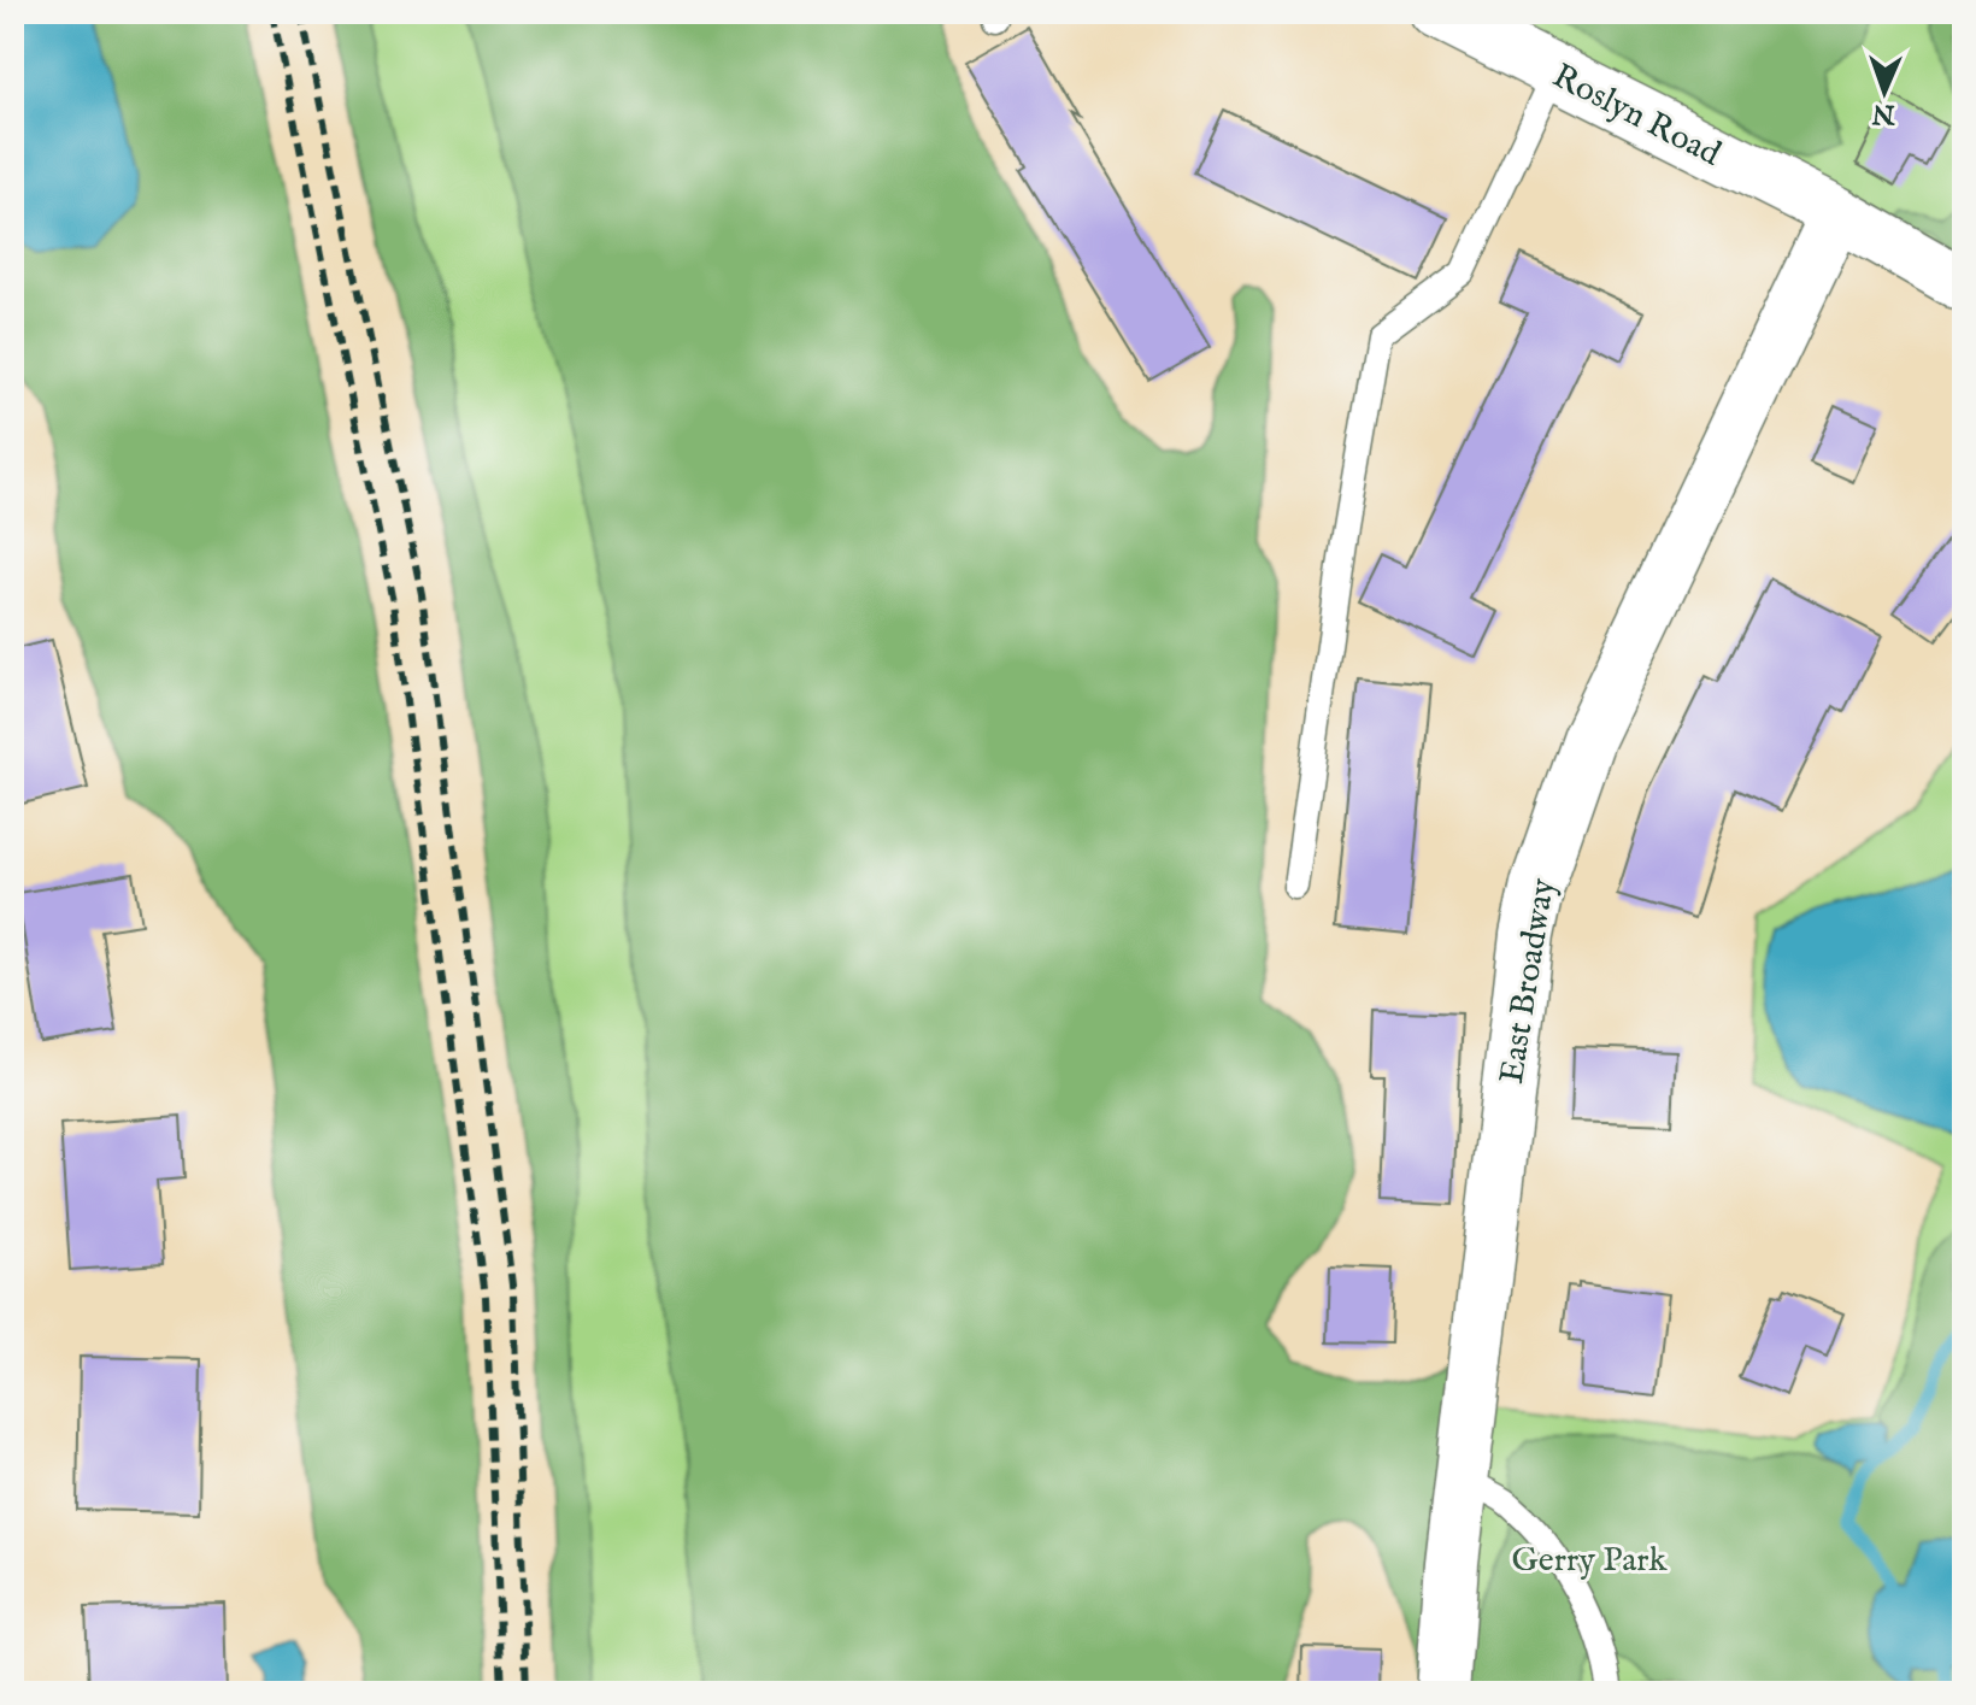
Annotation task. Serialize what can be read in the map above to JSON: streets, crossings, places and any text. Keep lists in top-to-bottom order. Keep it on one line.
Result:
{"streets":{"main road":["Roslyn Road","East Broadway"]},"crossings":[["Roslyn Road","East Broadway"]],"parks":["Gerry Park"],"north":"bottom"}
